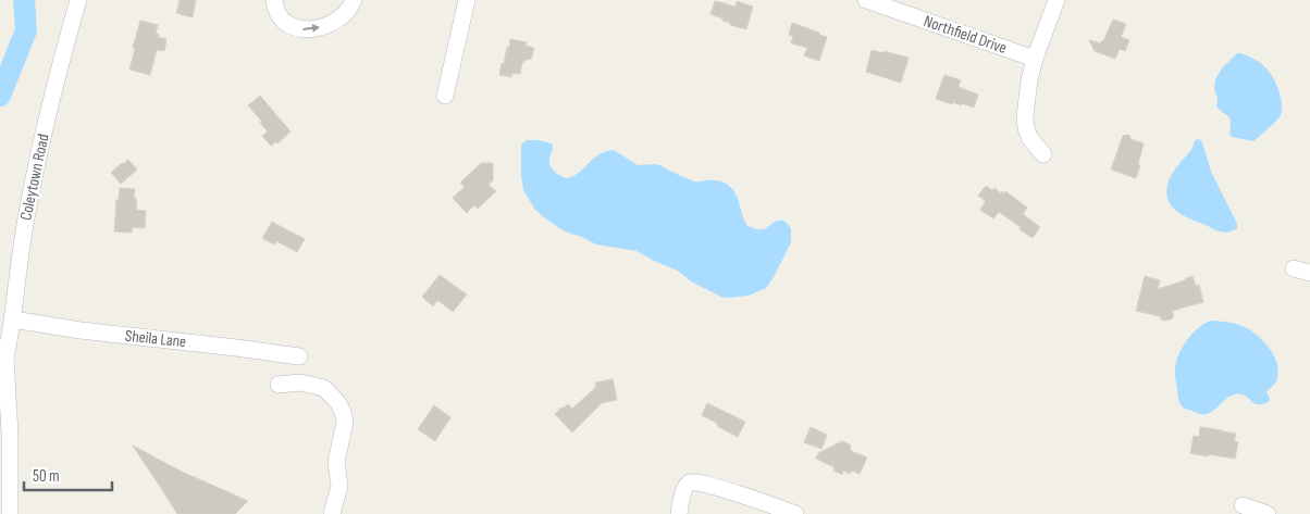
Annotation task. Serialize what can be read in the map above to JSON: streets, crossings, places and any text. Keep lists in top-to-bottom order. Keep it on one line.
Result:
{"streets":{"street":["Northfield Drive","Coleytown Road","Sheila Lane"]},"crossings":[["Coleytown Road","Sheila Lane"]],"scale_bar":"50 m"}
